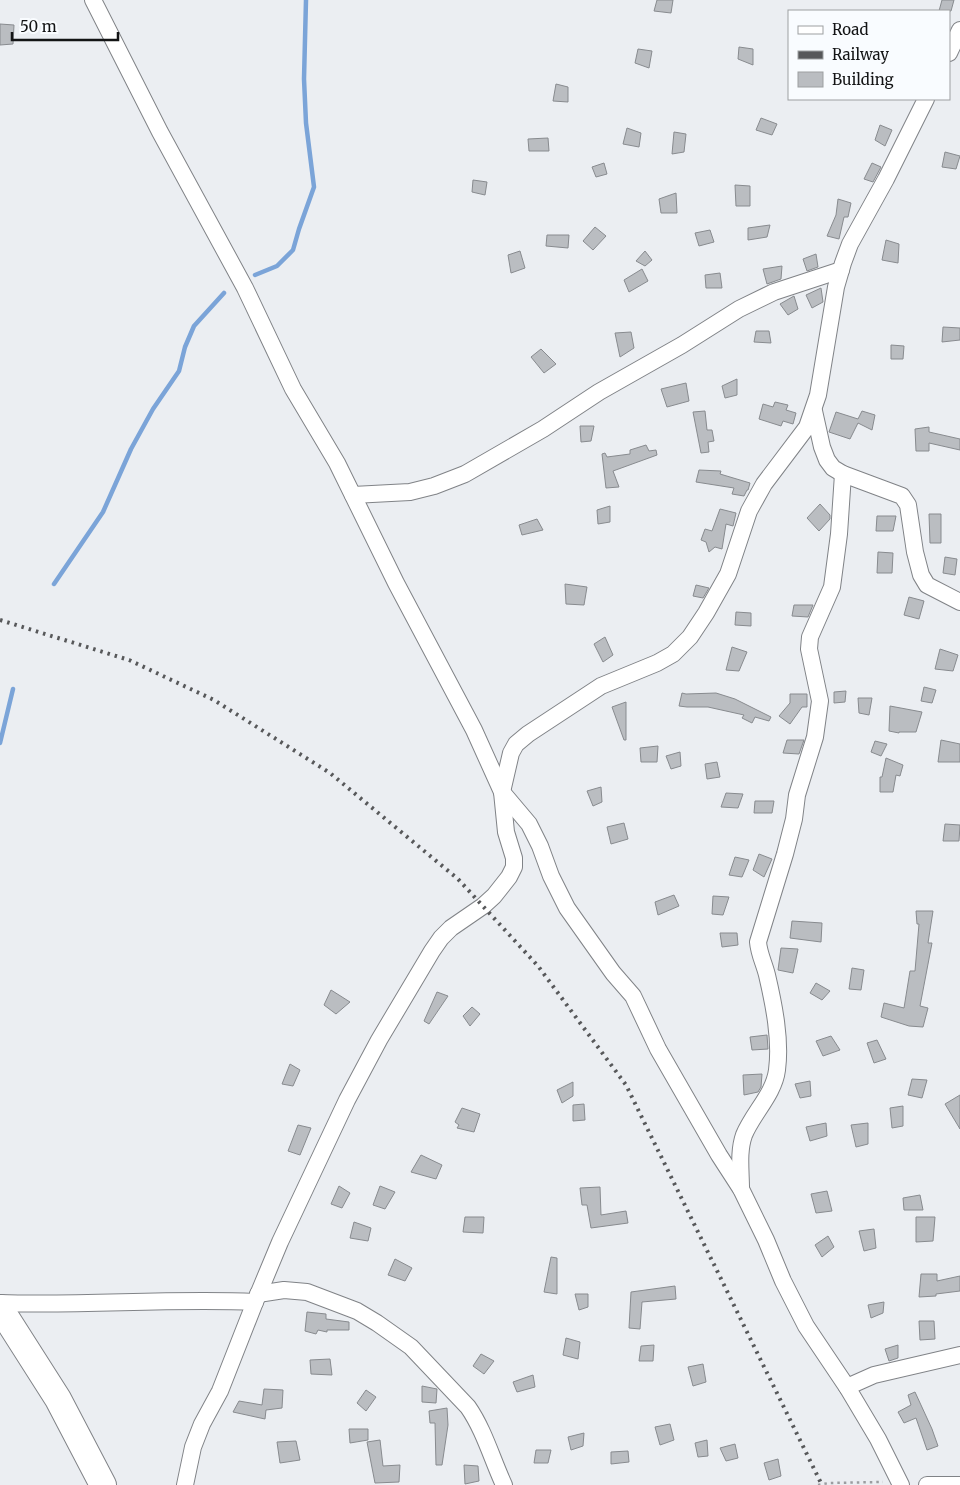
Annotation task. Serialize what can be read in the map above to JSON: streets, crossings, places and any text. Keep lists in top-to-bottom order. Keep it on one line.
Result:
{"legend":["Road","Railway","Building"],"scale_bar":"50 m"}
